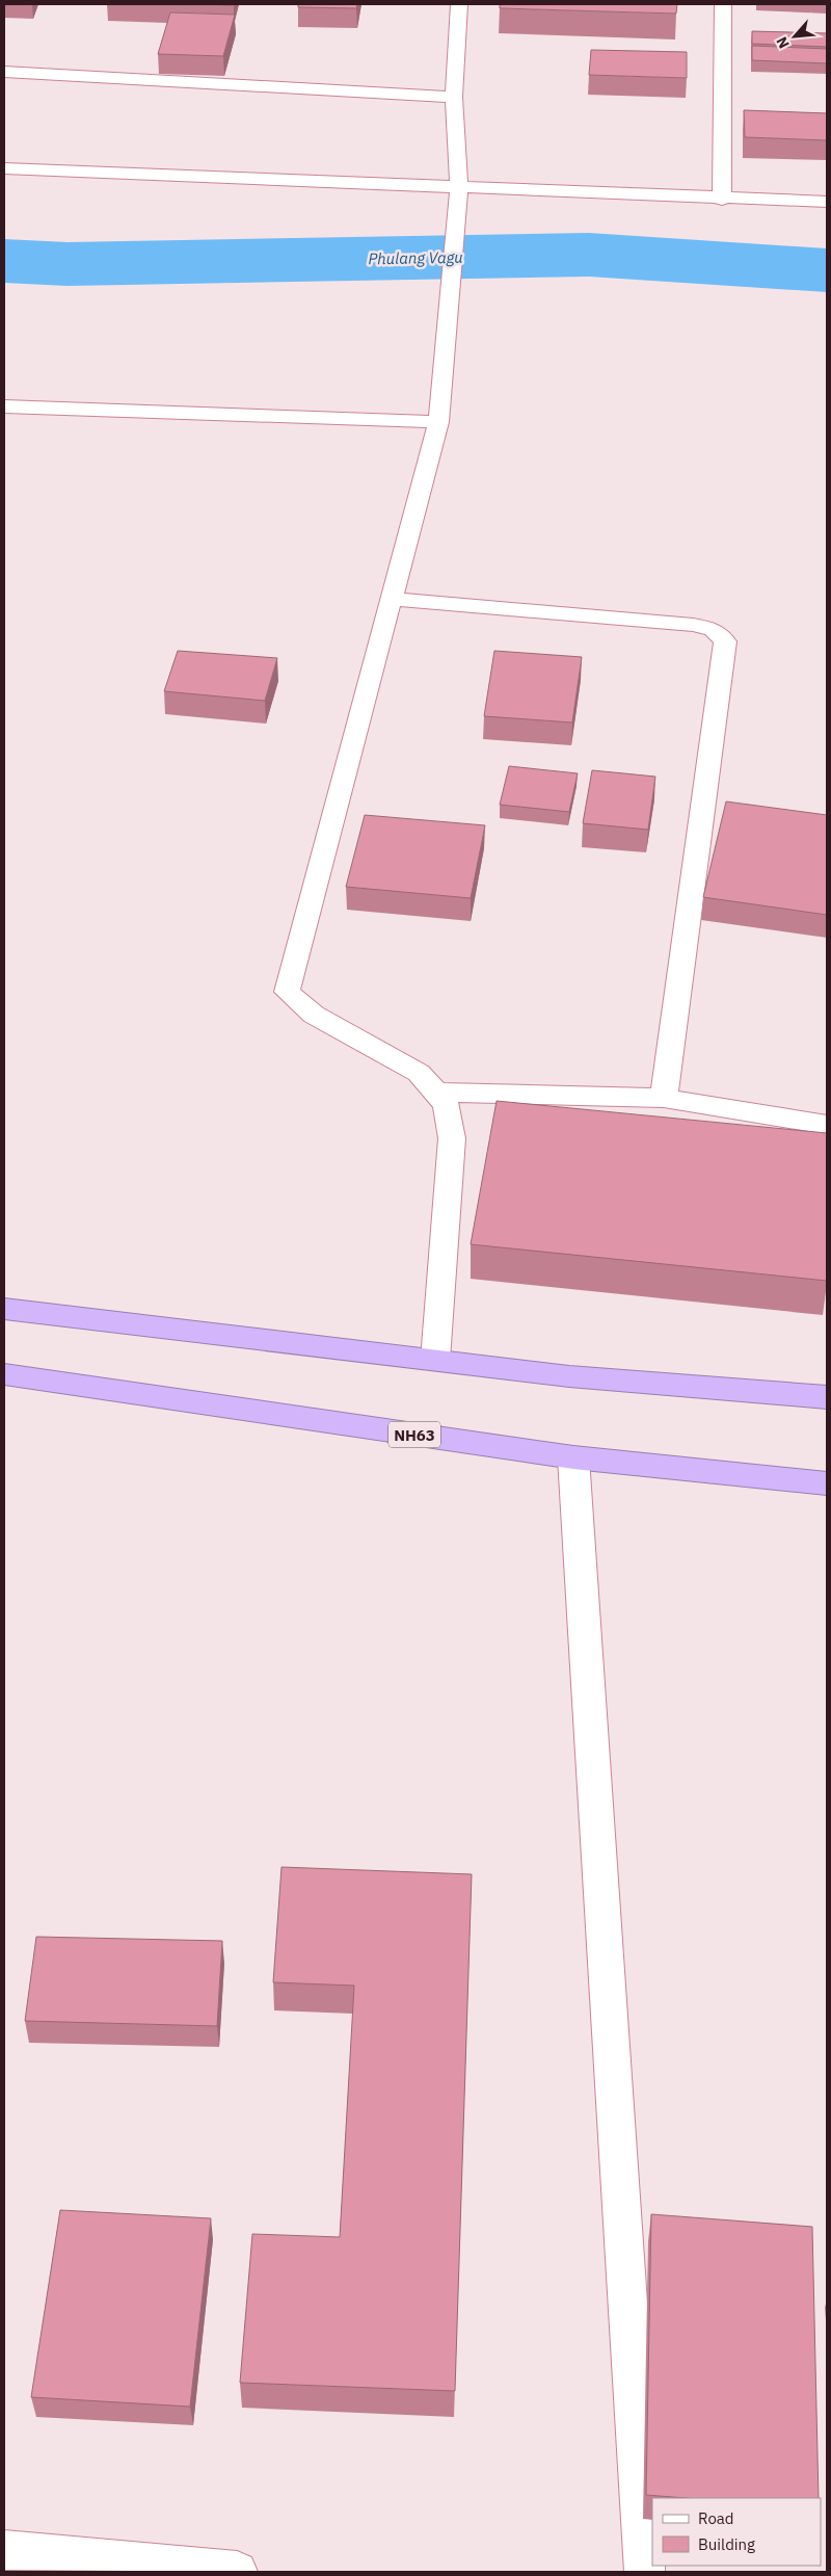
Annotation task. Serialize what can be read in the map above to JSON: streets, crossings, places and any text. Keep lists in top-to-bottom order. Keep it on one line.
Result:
{"streets":{"highway":["NH63"]},"water":["Phulang Vagu"],"legend":["Road","Building"],"north":"bottom left"}
